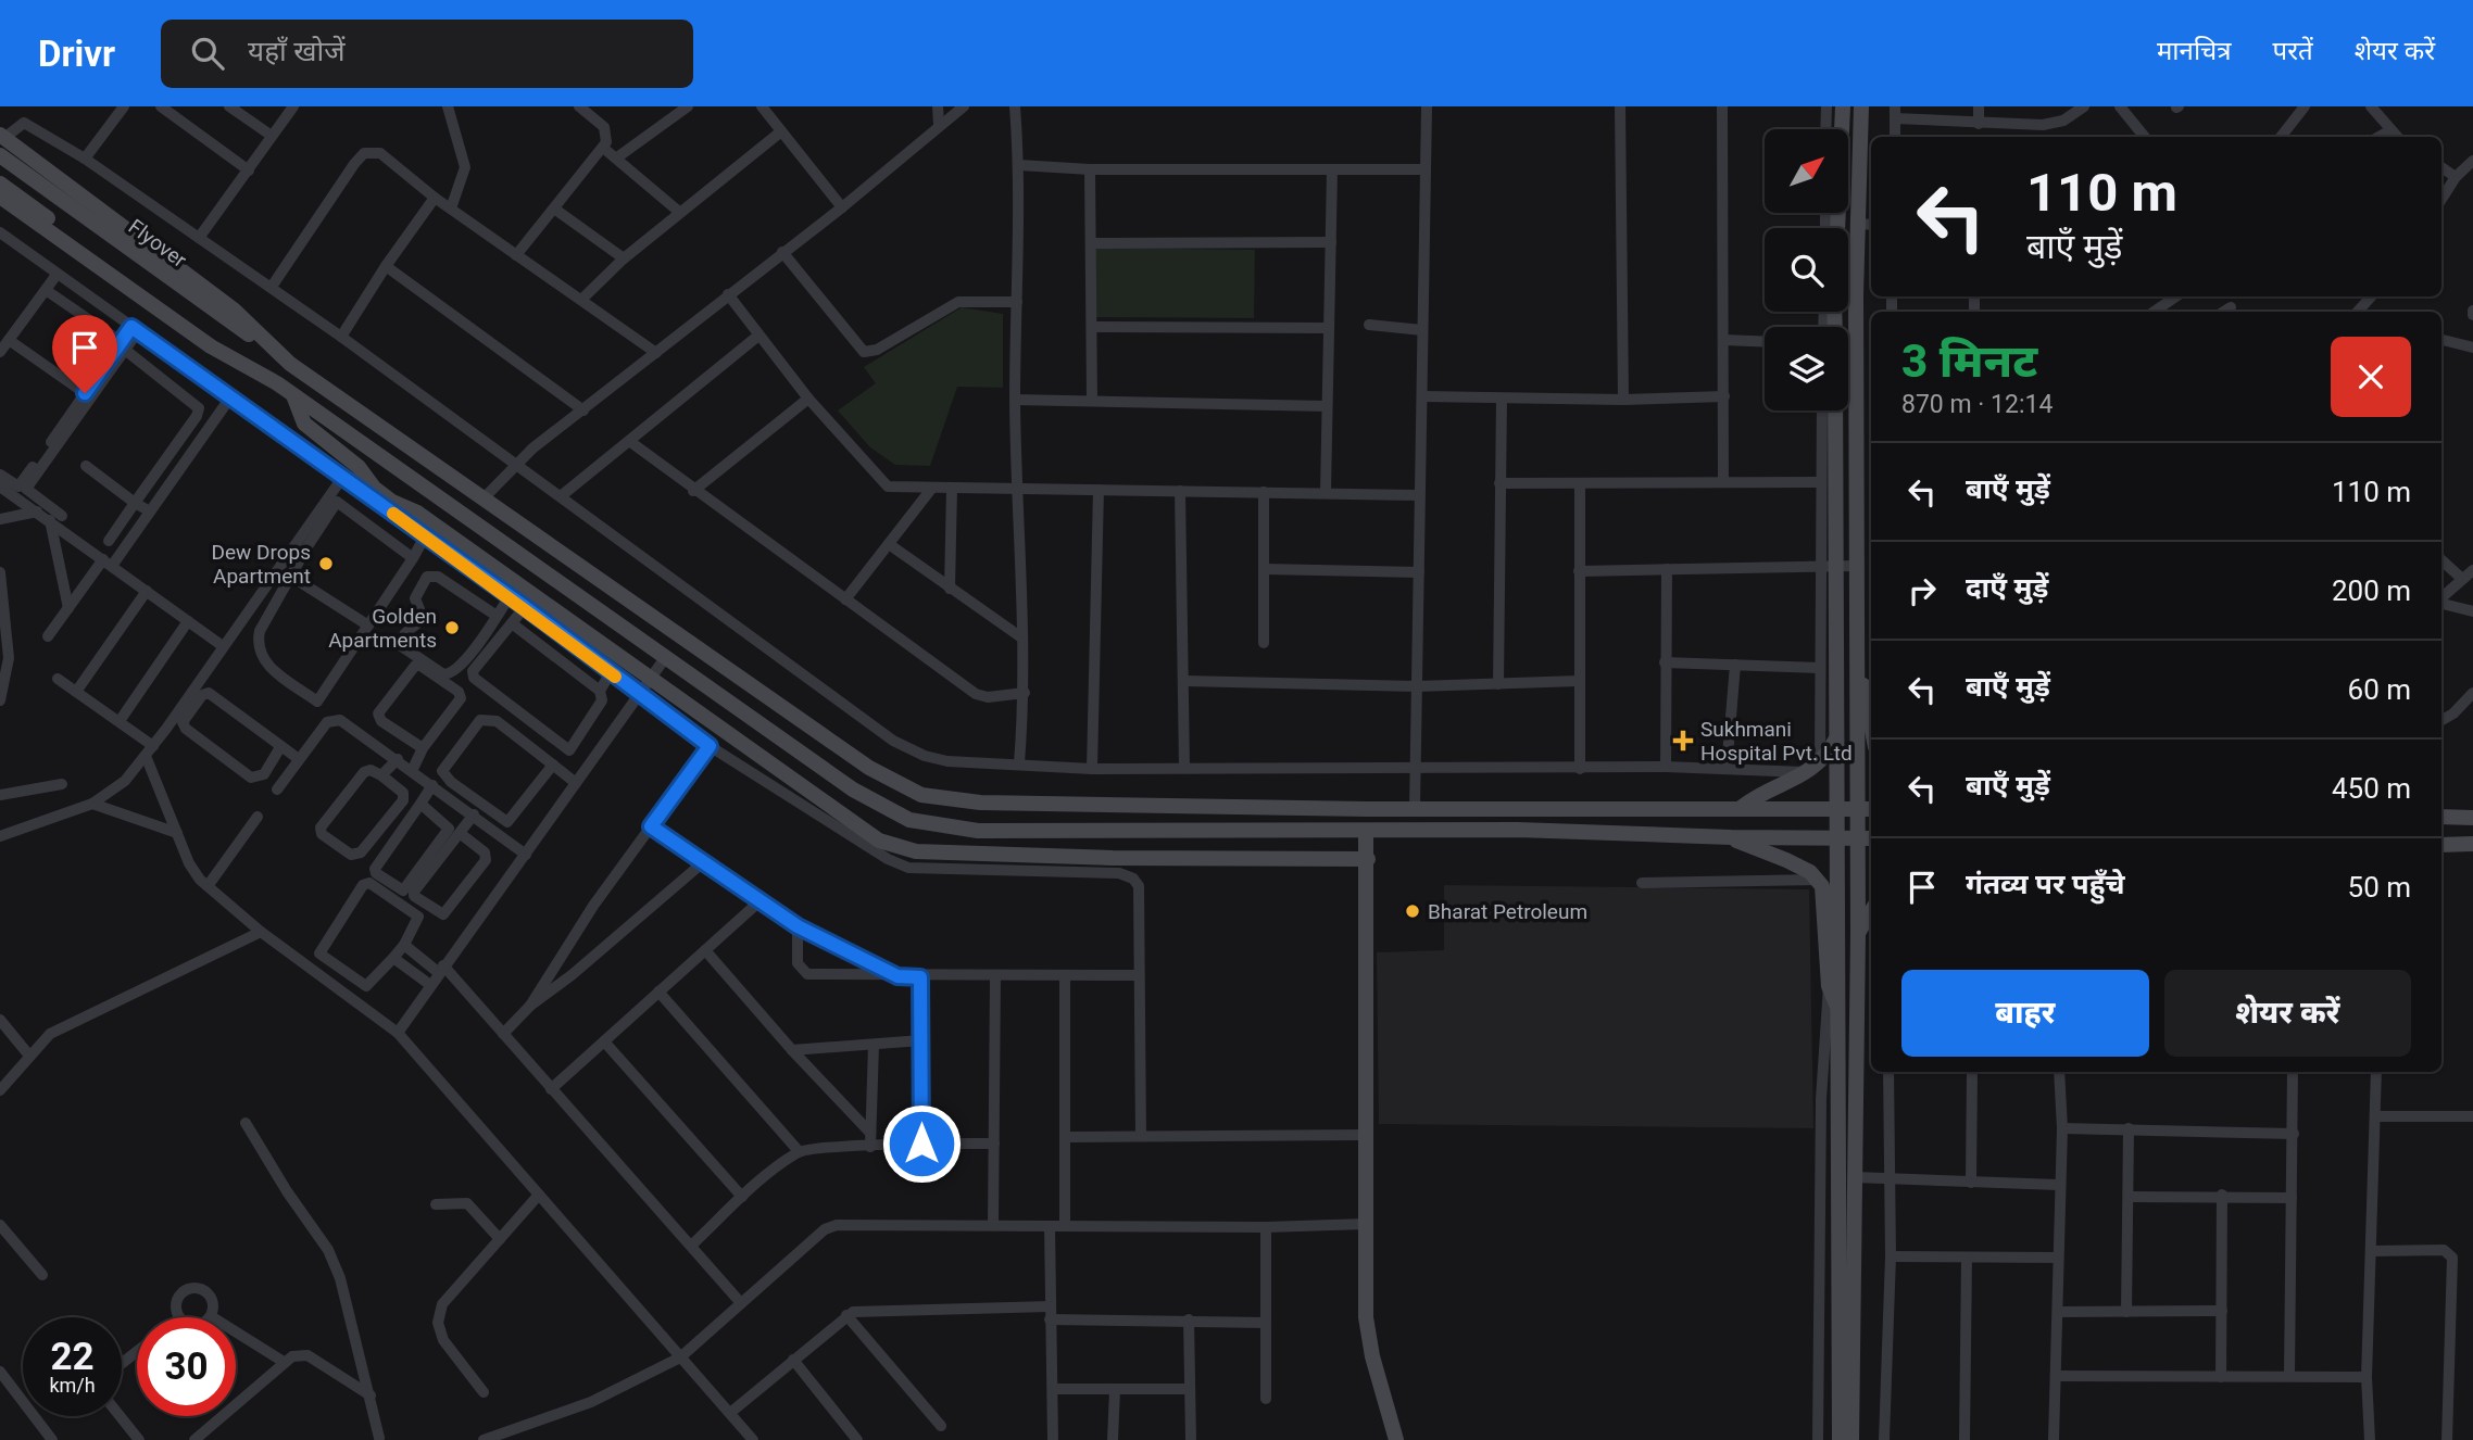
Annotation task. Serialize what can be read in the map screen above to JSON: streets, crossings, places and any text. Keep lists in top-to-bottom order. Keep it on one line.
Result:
{"streets":{"main road":["Flyover"]},"places":{"other":["Dew Drops Apartment","Golden Apartments","Bharat Petroleum"],"health":["Sukhmani Hospital Pvt. Ltd"]},"north":"top right","page":{"header":"Drivr","search":"यहाँ खोजें","nav":["मानचित्र","परतें","शेयर करें"],"turn":["110 m","बाएँ मुड़ें"],"heading":["3 मिनट","870 m · 12:14"],"list":[{"name":"बाएँ मुड़ें","value":"110 m"},{"name":"दाएँ मुड़ें","value":"200 m"},{"name":"बाएँ मुड़ें","value":"60 m"},{"name":"बाएँ मुड़ें","value":"450 m"},{"name":"गंतव्य पर पहुँचे","value":"50 m"}],"buttons":["बाहर","शेयर करें"],"speed":"22 km/h","limit":"30"}}
